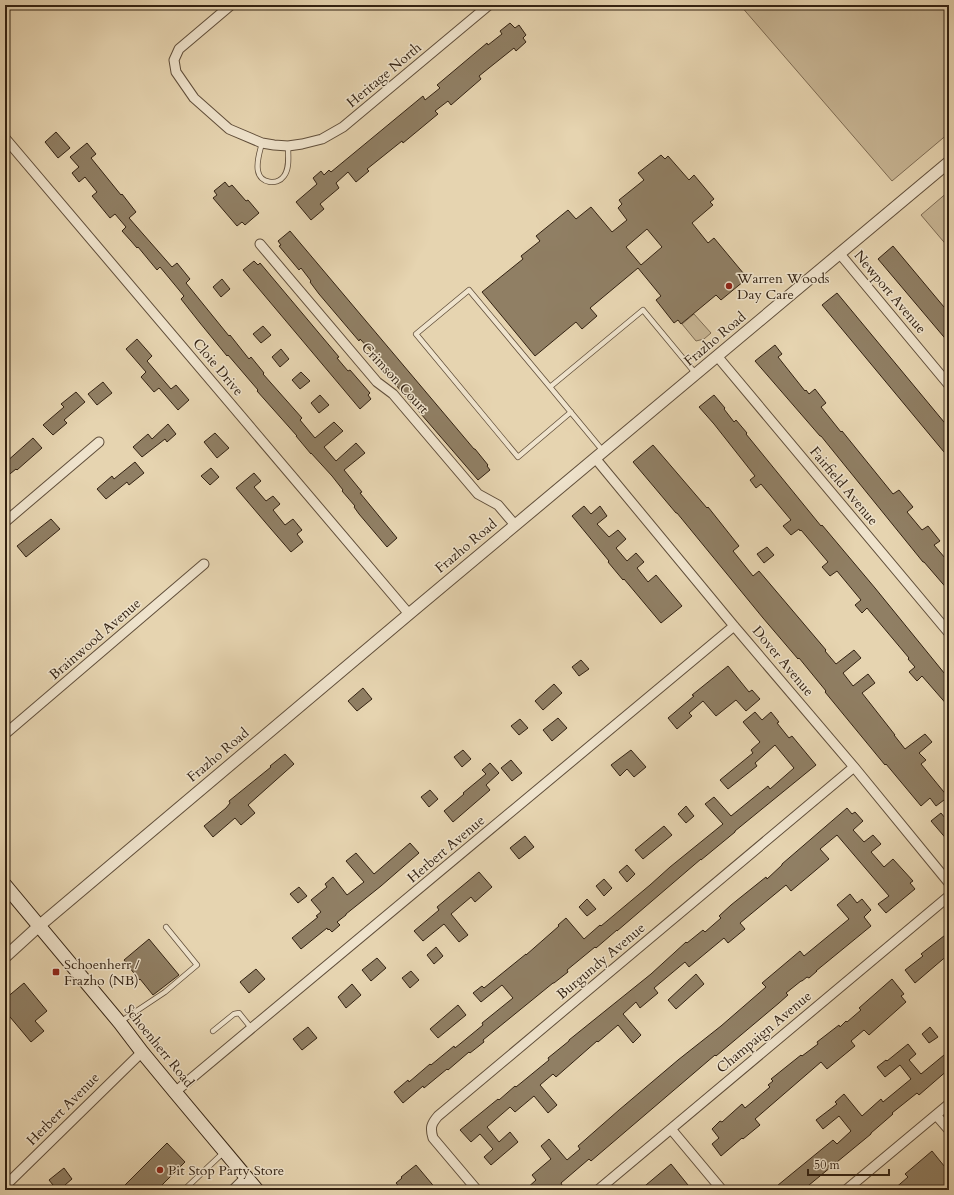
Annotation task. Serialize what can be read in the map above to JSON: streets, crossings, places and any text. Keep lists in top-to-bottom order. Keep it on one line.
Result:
{"streets":{"main road":["Schoenherr Road"],"street":["Heritage North","Newport Avenue","Frazho Road","Cloie Drive","Crimson Court","Fairfield Avenue","Brainwood Avenue","Dover Avenue","Herbert Avenue","Burgundy Avenue","Champaign Avenue"]},"crossings":[["Newport Avenue","Frazho Road"],["Frazho Road","Cloie Drive"],["Frazho Road","Crimson Court"],["Frazho Road","Fairfield Avenue"],["Frazho Road","Dover Avenue"],["Frazho Road","Schoenherr Road"],["Dover Avenue","Herbert Avenue"],["Dover Avenue","Burgundy Avenue"],["Herbert Avenue","Schoenherr Road"]],"places":{"other":["Warren Woods Day Care","Pit Stop Party Store"],"transit":["Schoenherr / Frazho (NB)"]},"scale_bar":"50 m"}
